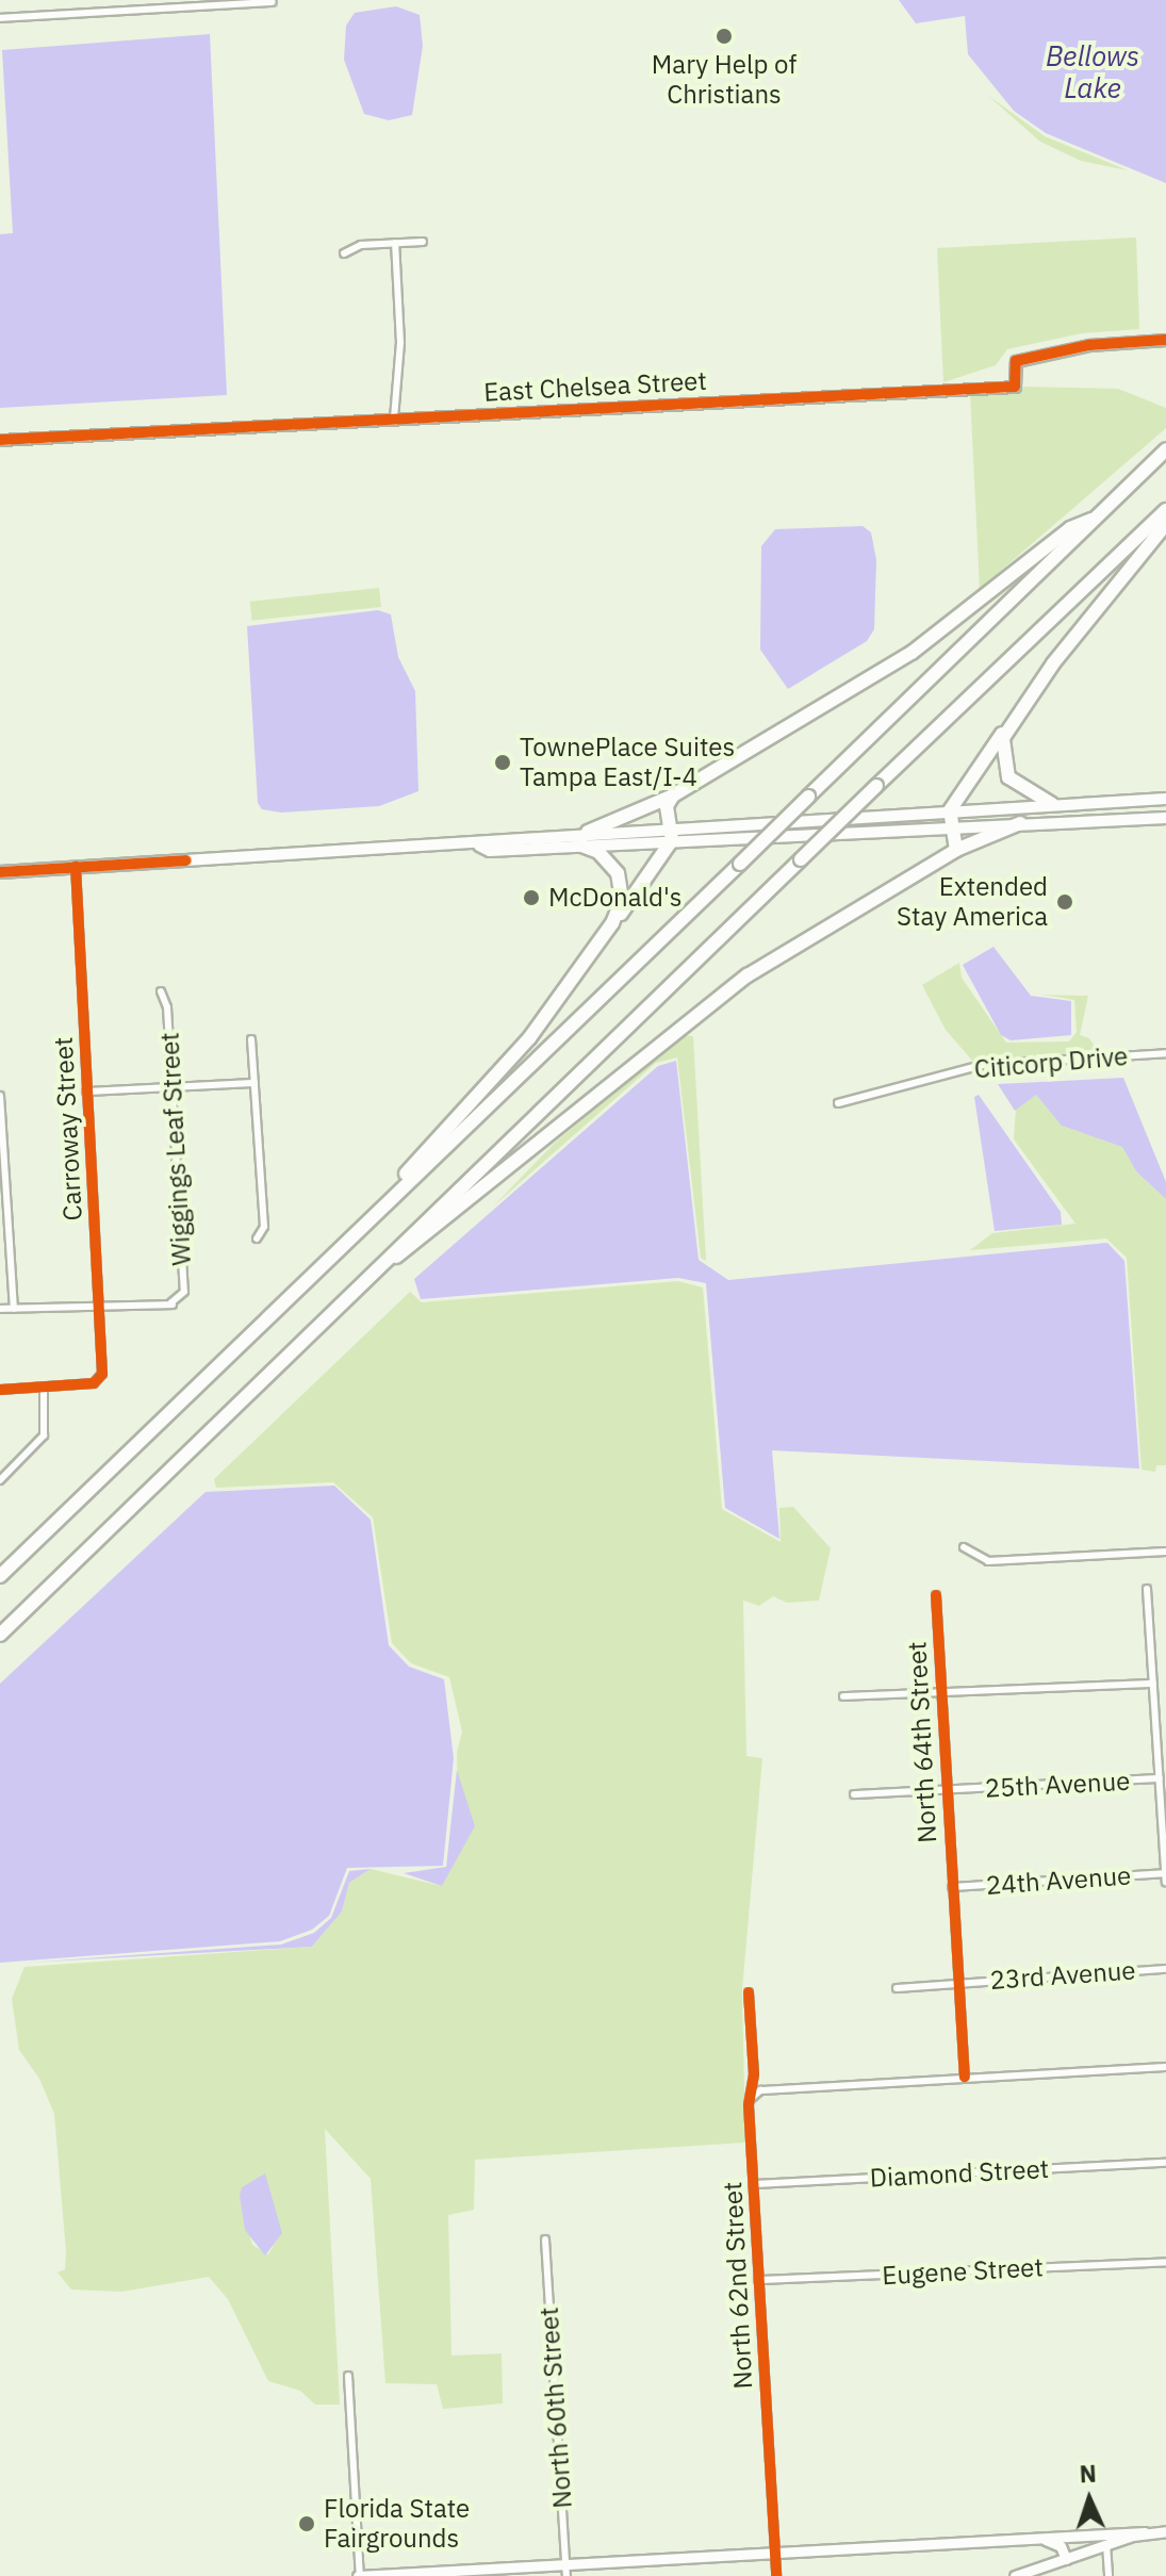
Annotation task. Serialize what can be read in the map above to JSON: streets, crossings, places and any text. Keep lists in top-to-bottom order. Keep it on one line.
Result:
{"streets":{"street":["East Chelsea Street","Citicorp Drive","Carroway Street","Wiggings Leaf Street","North 64th Street","25th Avenue","24th Avenue","23rd Avenue","Diamond Street","Eugene Street","North 62nd Street","North 60th Street"]},"crossings":[["Carroway Street","Wiggings Leaf Street"],["North 64th Street","25th Avenue"],["North 64th Street","24th Avenue"],["North 64th Street","23rd Avenue"],["Diamond Street","North 62nd Street"],["Eugene Street","North 62nd Street"]],"water":["Bellows Lake"],"places":["Mary Help of Christians","TownePlace Suites Tampa East/I-4","McDonald's","Extended Stay America","Florida State Fairgrounds"],"north":"top"}
